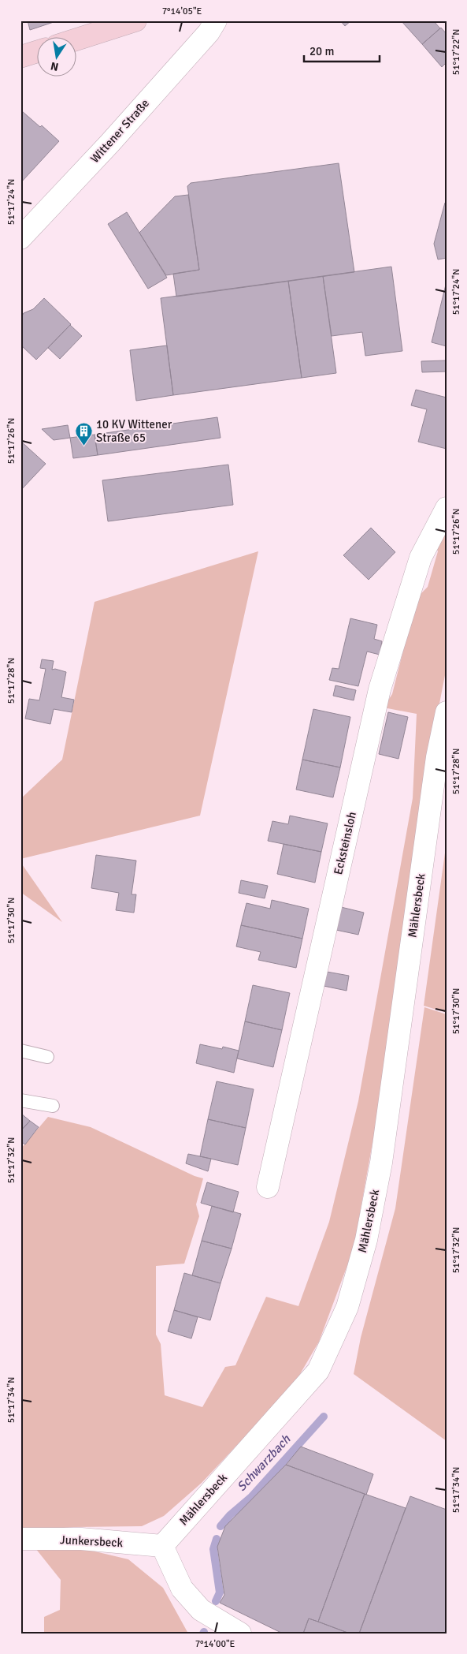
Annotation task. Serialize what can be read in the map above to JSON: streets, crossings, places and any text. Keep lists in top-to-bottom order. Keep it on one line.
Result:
{"streets":{"street":["Wittener Straße","Ecksteinsloh","Mählersbeck","Junkersbeck"]},"crossings":[["Mählersbeck","Junkersbeck"]],"water":["Schwarzbach"],"places":{"building":["10 KV Wittener Straße 65"]},"scale_bar":"20 m","north":"bottom","coordinates":["7°14'05\"E","51°17'22\"N","51°17'24\"N","51°17'26\"N","51°17'28\"N","51°17'30\"N","51°17'32\"N","51°17'34\"N","7°14'00\"E"]}
